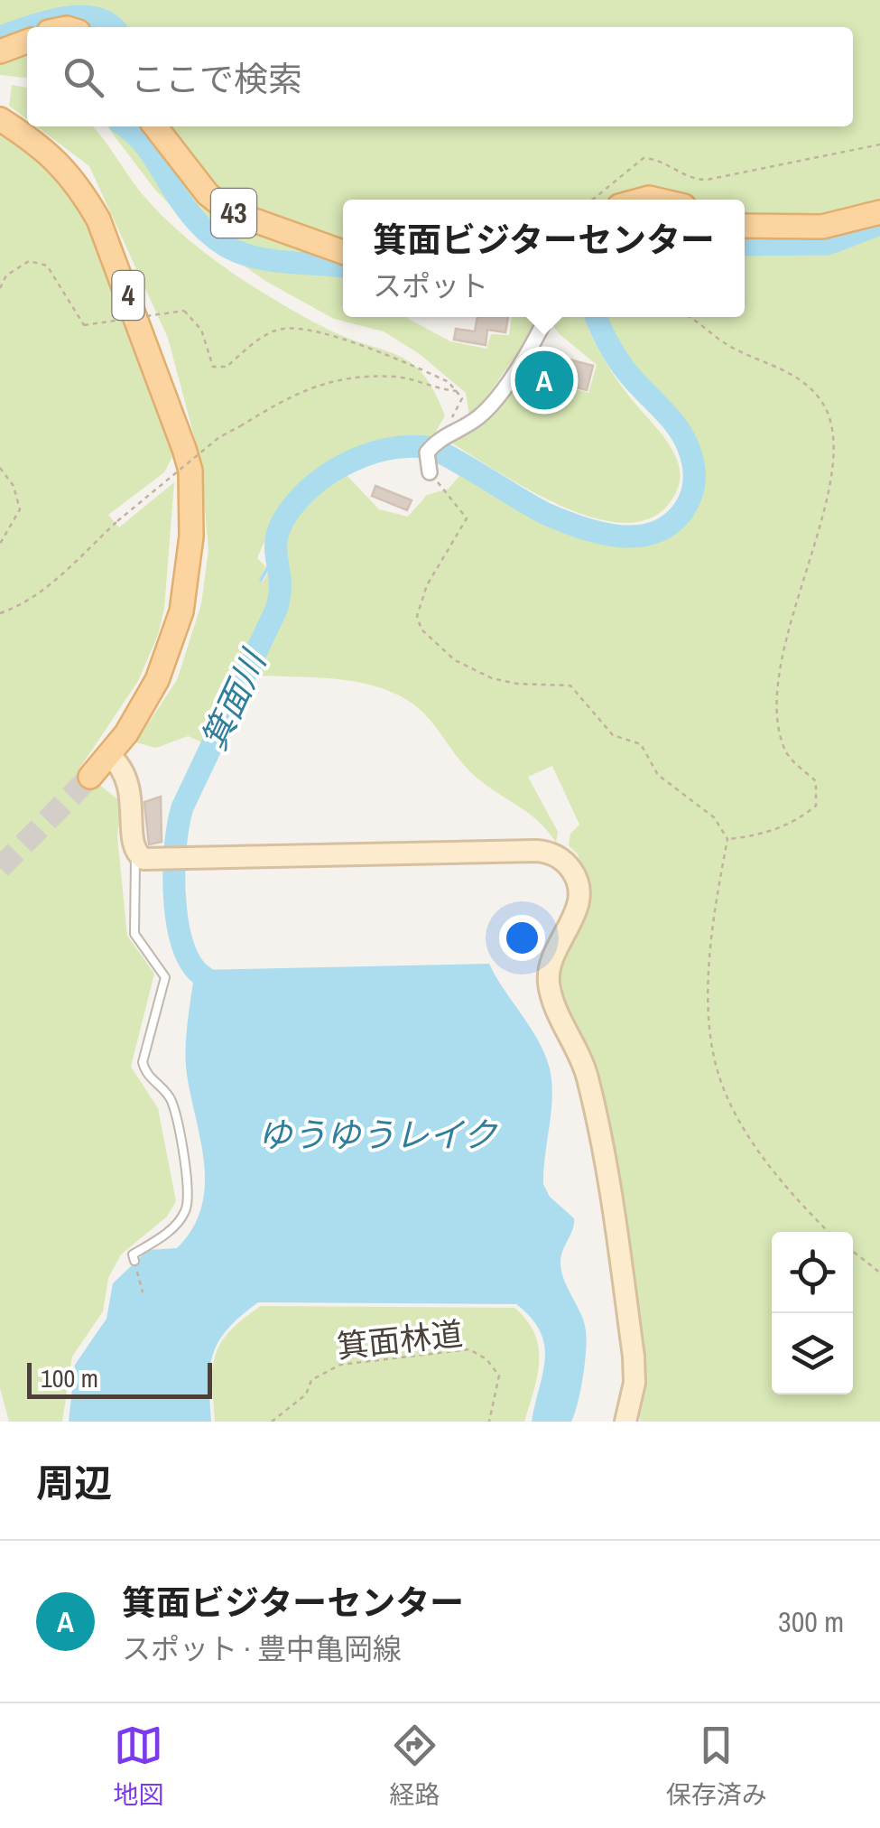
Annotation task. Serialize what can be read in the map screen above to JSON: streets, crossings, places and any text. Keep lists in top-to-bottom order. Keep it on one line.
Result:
{"streets":{"main road":["43","4"],"path":["箕面林道"]},"water":["箕面川","ゆうゆうレイク"],"scale_bar":"100 m","page":{"search":"ここで検索","popup":["箕面ビジターセンター","スポット"],"pins":"A","scale":"100 m","heading":"周辺","list":[{"mark":"A","name":"箕面ビジターセンター","note":"スポット · 豊中亀岡線","value":"300 m"}],"nav":["地図","経路","保存済み"]}}
